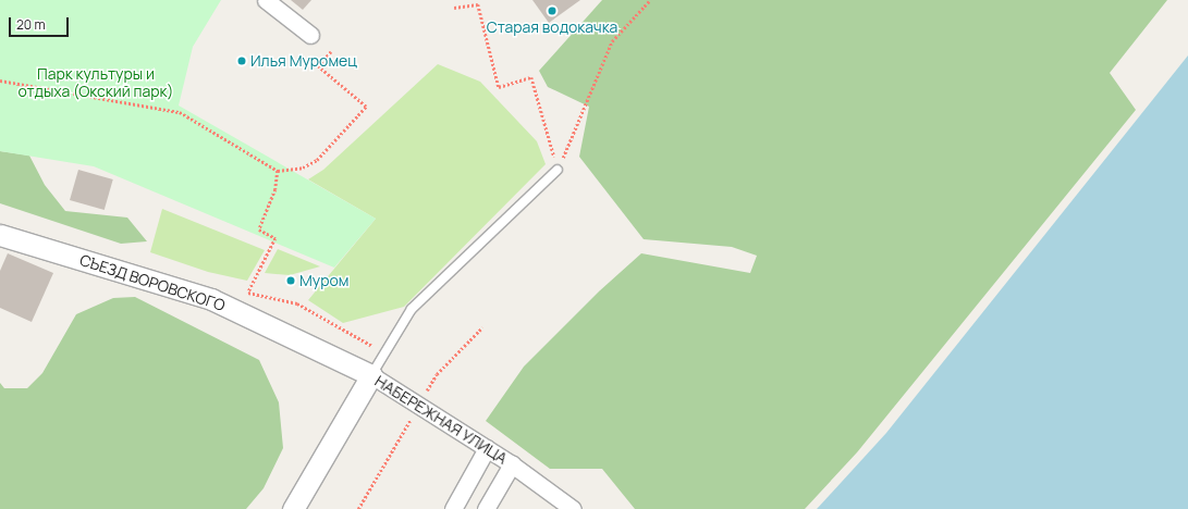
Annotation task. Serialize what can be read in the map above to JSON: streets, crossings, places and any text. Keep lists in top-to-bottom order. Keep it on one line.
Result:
{"streets":{"street":["СЪЕЗД ВОРОВСКОГО","НАБЕРЕЖНАЯ УЛИЦА"]},"crossings":[["СЪЕЗД ВОРОВСКОГО","НАБЕРЕЖНАЯ УЛИЦА"]],"parks":["Парк культуры и отдыха (Окский парк)"],"places":["Старая водокачка","Илья Муромец","Муром"],"scale_bar":"20 m"}
